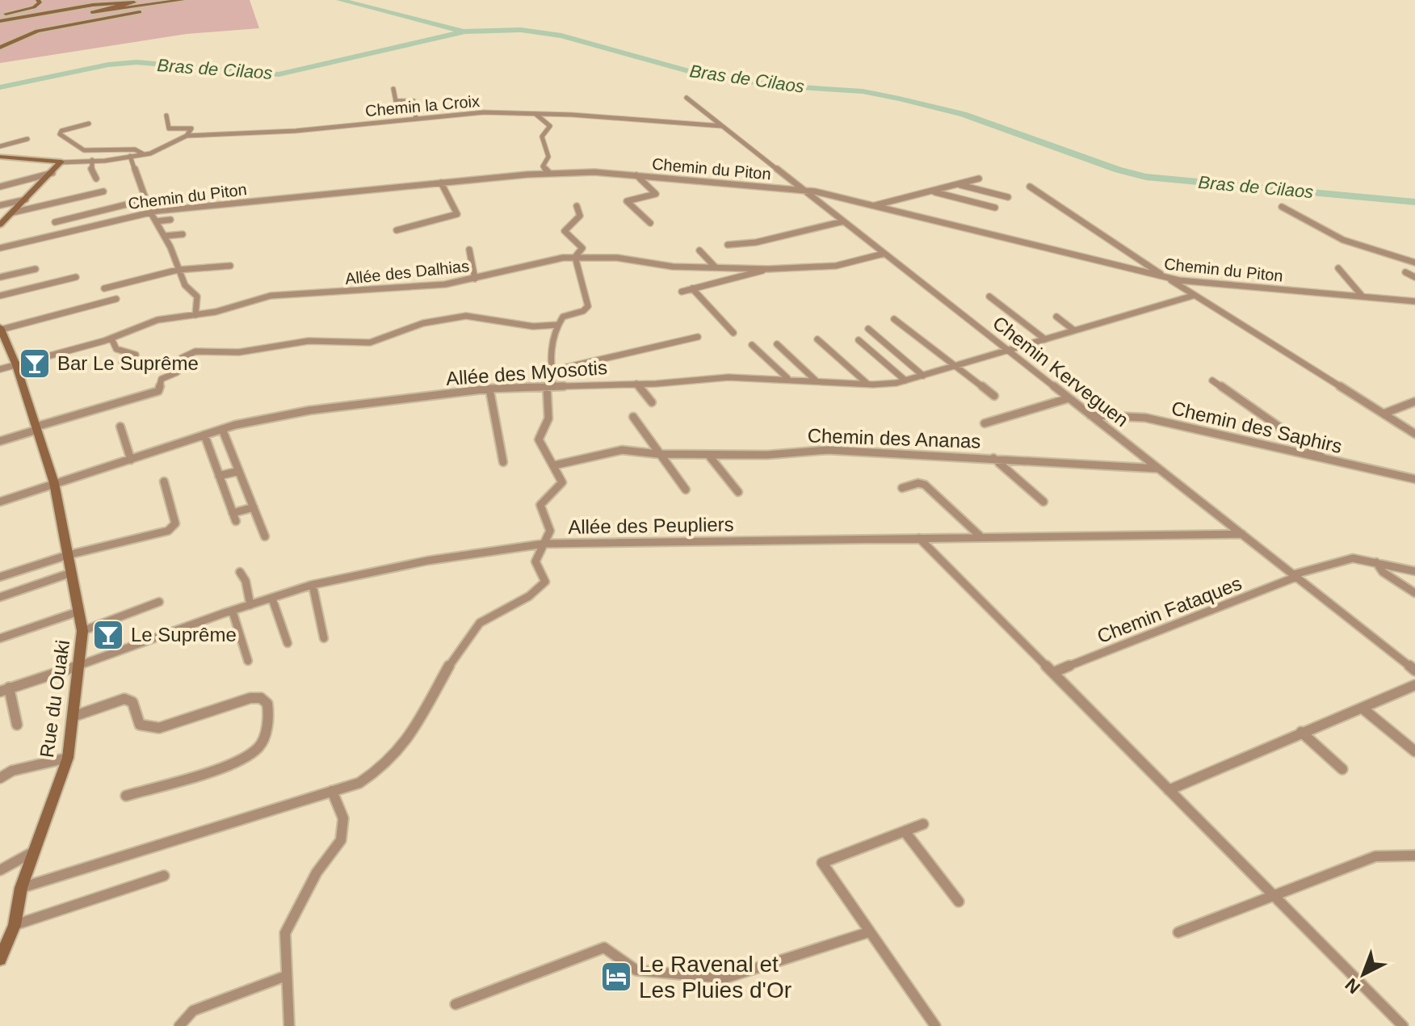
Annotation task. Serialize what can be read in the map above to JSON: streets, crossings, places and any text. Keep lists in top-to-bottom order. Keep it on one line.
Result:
{"streets":{"main road":["Rue du Ouaki"],"street":["Chemin la Croix","Chemin du Piton","Allée des Dalhias","Chemin Kerveguen","Allée des Myosotis","Chemin des Saphirs","Chemin des Ananas","Allée des Peupliers","Chemin Fataques"]},"crossings":[["Chemin la Croix","Chemin Kerveguen"],["Chemin du Piton","Chemin Kerveguen"],["Allée des Dalhias","Chemin Kerveguen"],["Allée des Dalhias","Rue du Ouaki"],["Chemin Kerveguen","Allée des Myosotis"],["Chemin Kerveguen","Chemin des Saphirs"],["Chemin Kerveguen","Chemin des Ananas"],["Chemin Kerveguen","Allée des Peupliers"],["Chemin Kerveguen","Chemin Fataques"],["Allée des Myosotis","Rue du Ouaki"],["Allée des Peupliers","Rue du Ouaki"]],"water":["Bras de Cilaos"],"places":{"bar":["Bar Le Suprême","Le Suprême"],"hotel":["Le Ravenal et Les Pluies d'Or"]},"north":"bottom left"}
